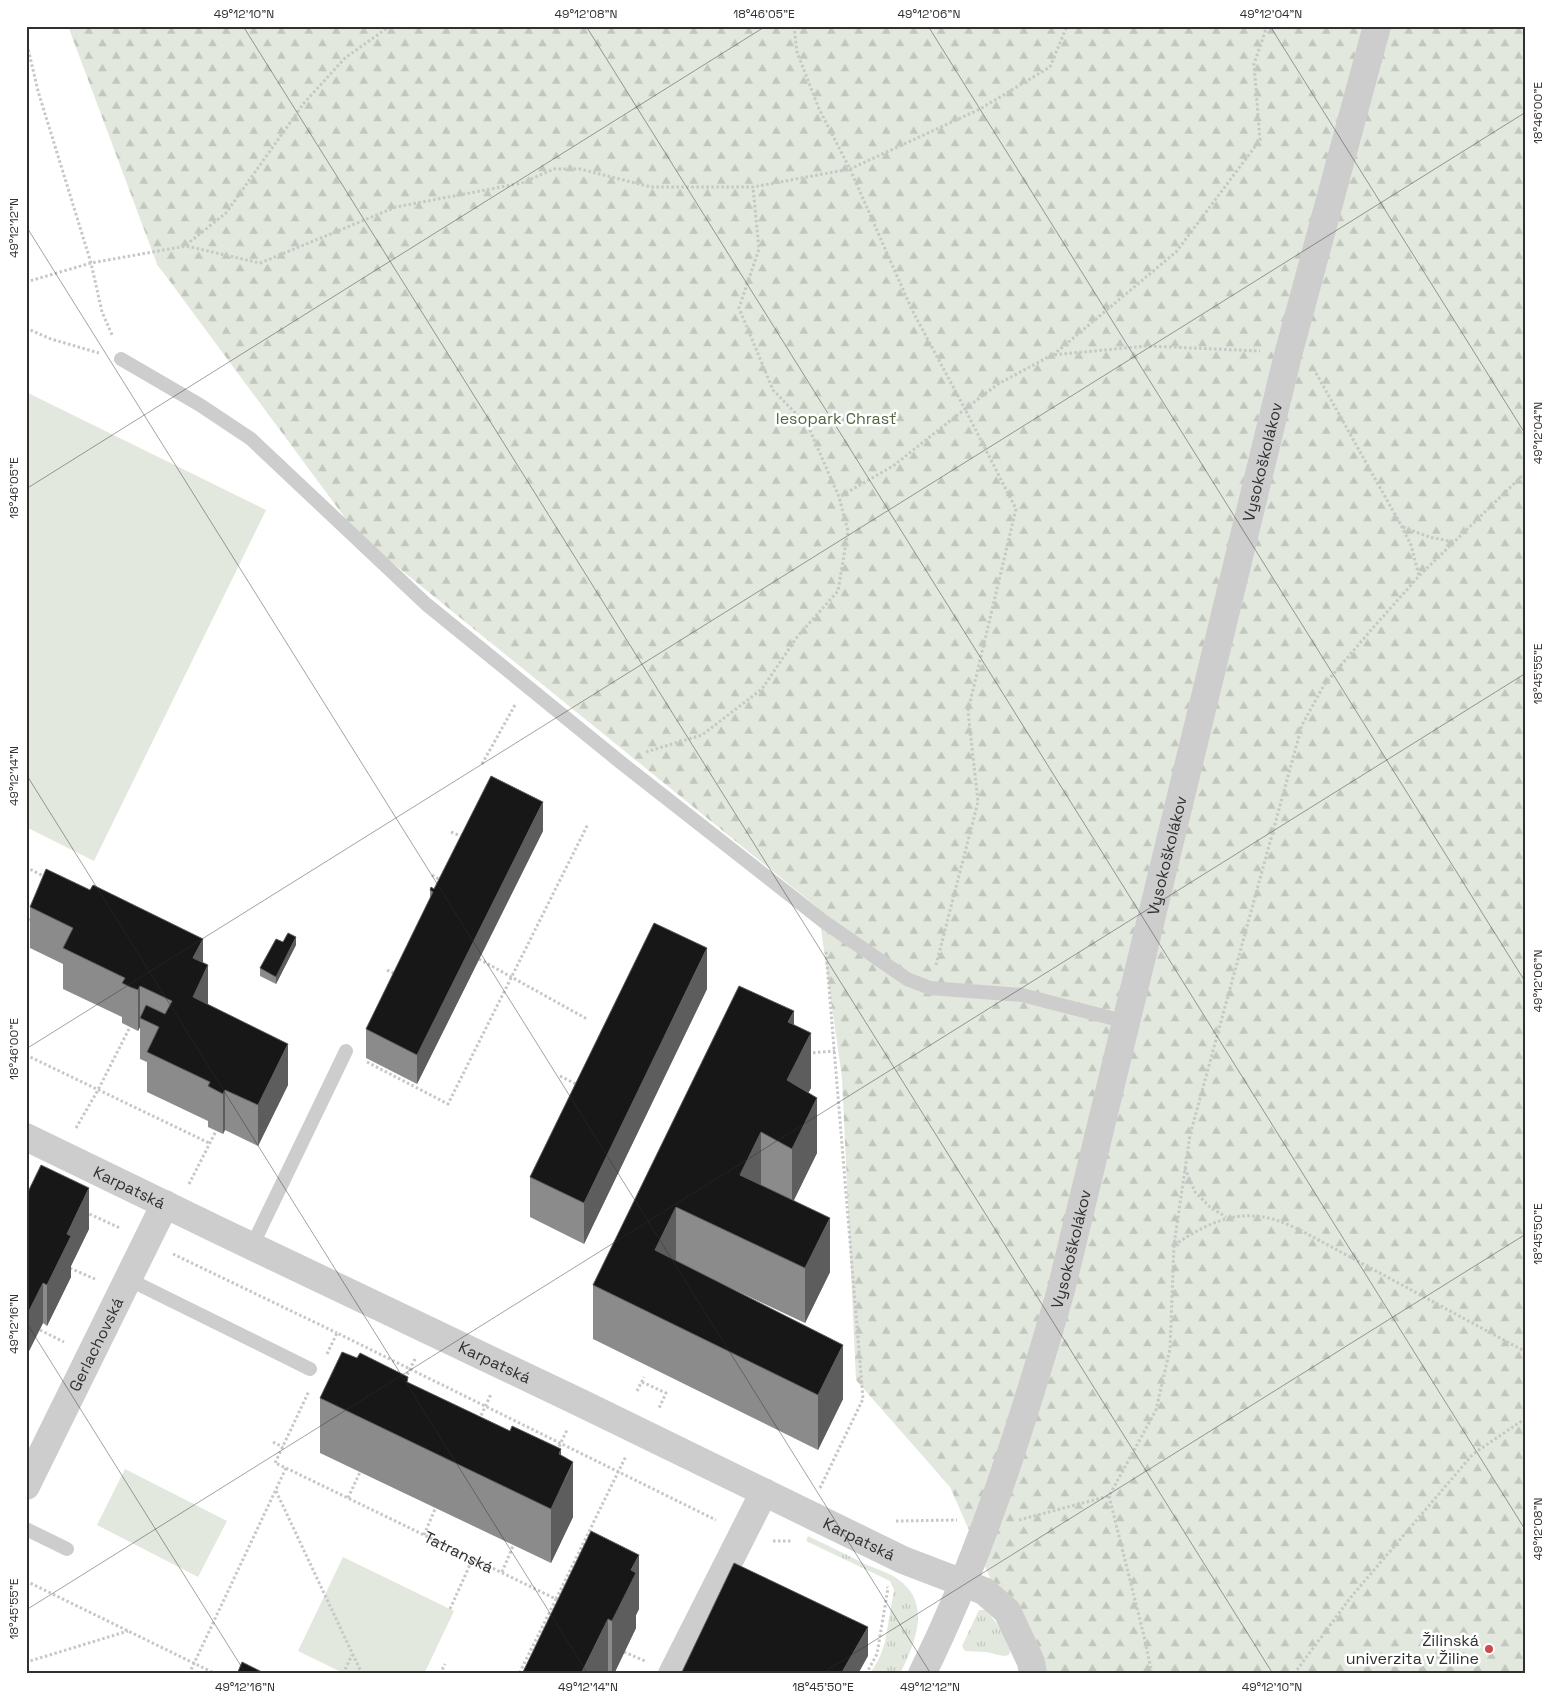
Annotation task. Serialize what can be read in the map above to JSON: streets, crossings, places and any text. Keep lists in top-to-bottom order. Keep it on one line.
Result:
{"streets":{"street":["Vysokoškolákov","Karpatská","Gerlachovská"],"path":["Tatranská"]},"crossings":[["Vysokoškolákov","Karpatská"],["Karpatská","Gerlachovská"]],"parks":["lesopark Chrasť"],"places":["Žilinská univerzita v Žiline"],"coordinates":["49°12'10\"N","49°12'08\"N","18°46'05\"E","49°12'06\"N","49°12'04\"N","18°46'00\"E","49°12'12\"N","18°45'55\"E","49°12'14\"N","18°45'50\"E","49°12'16\"N"]}
